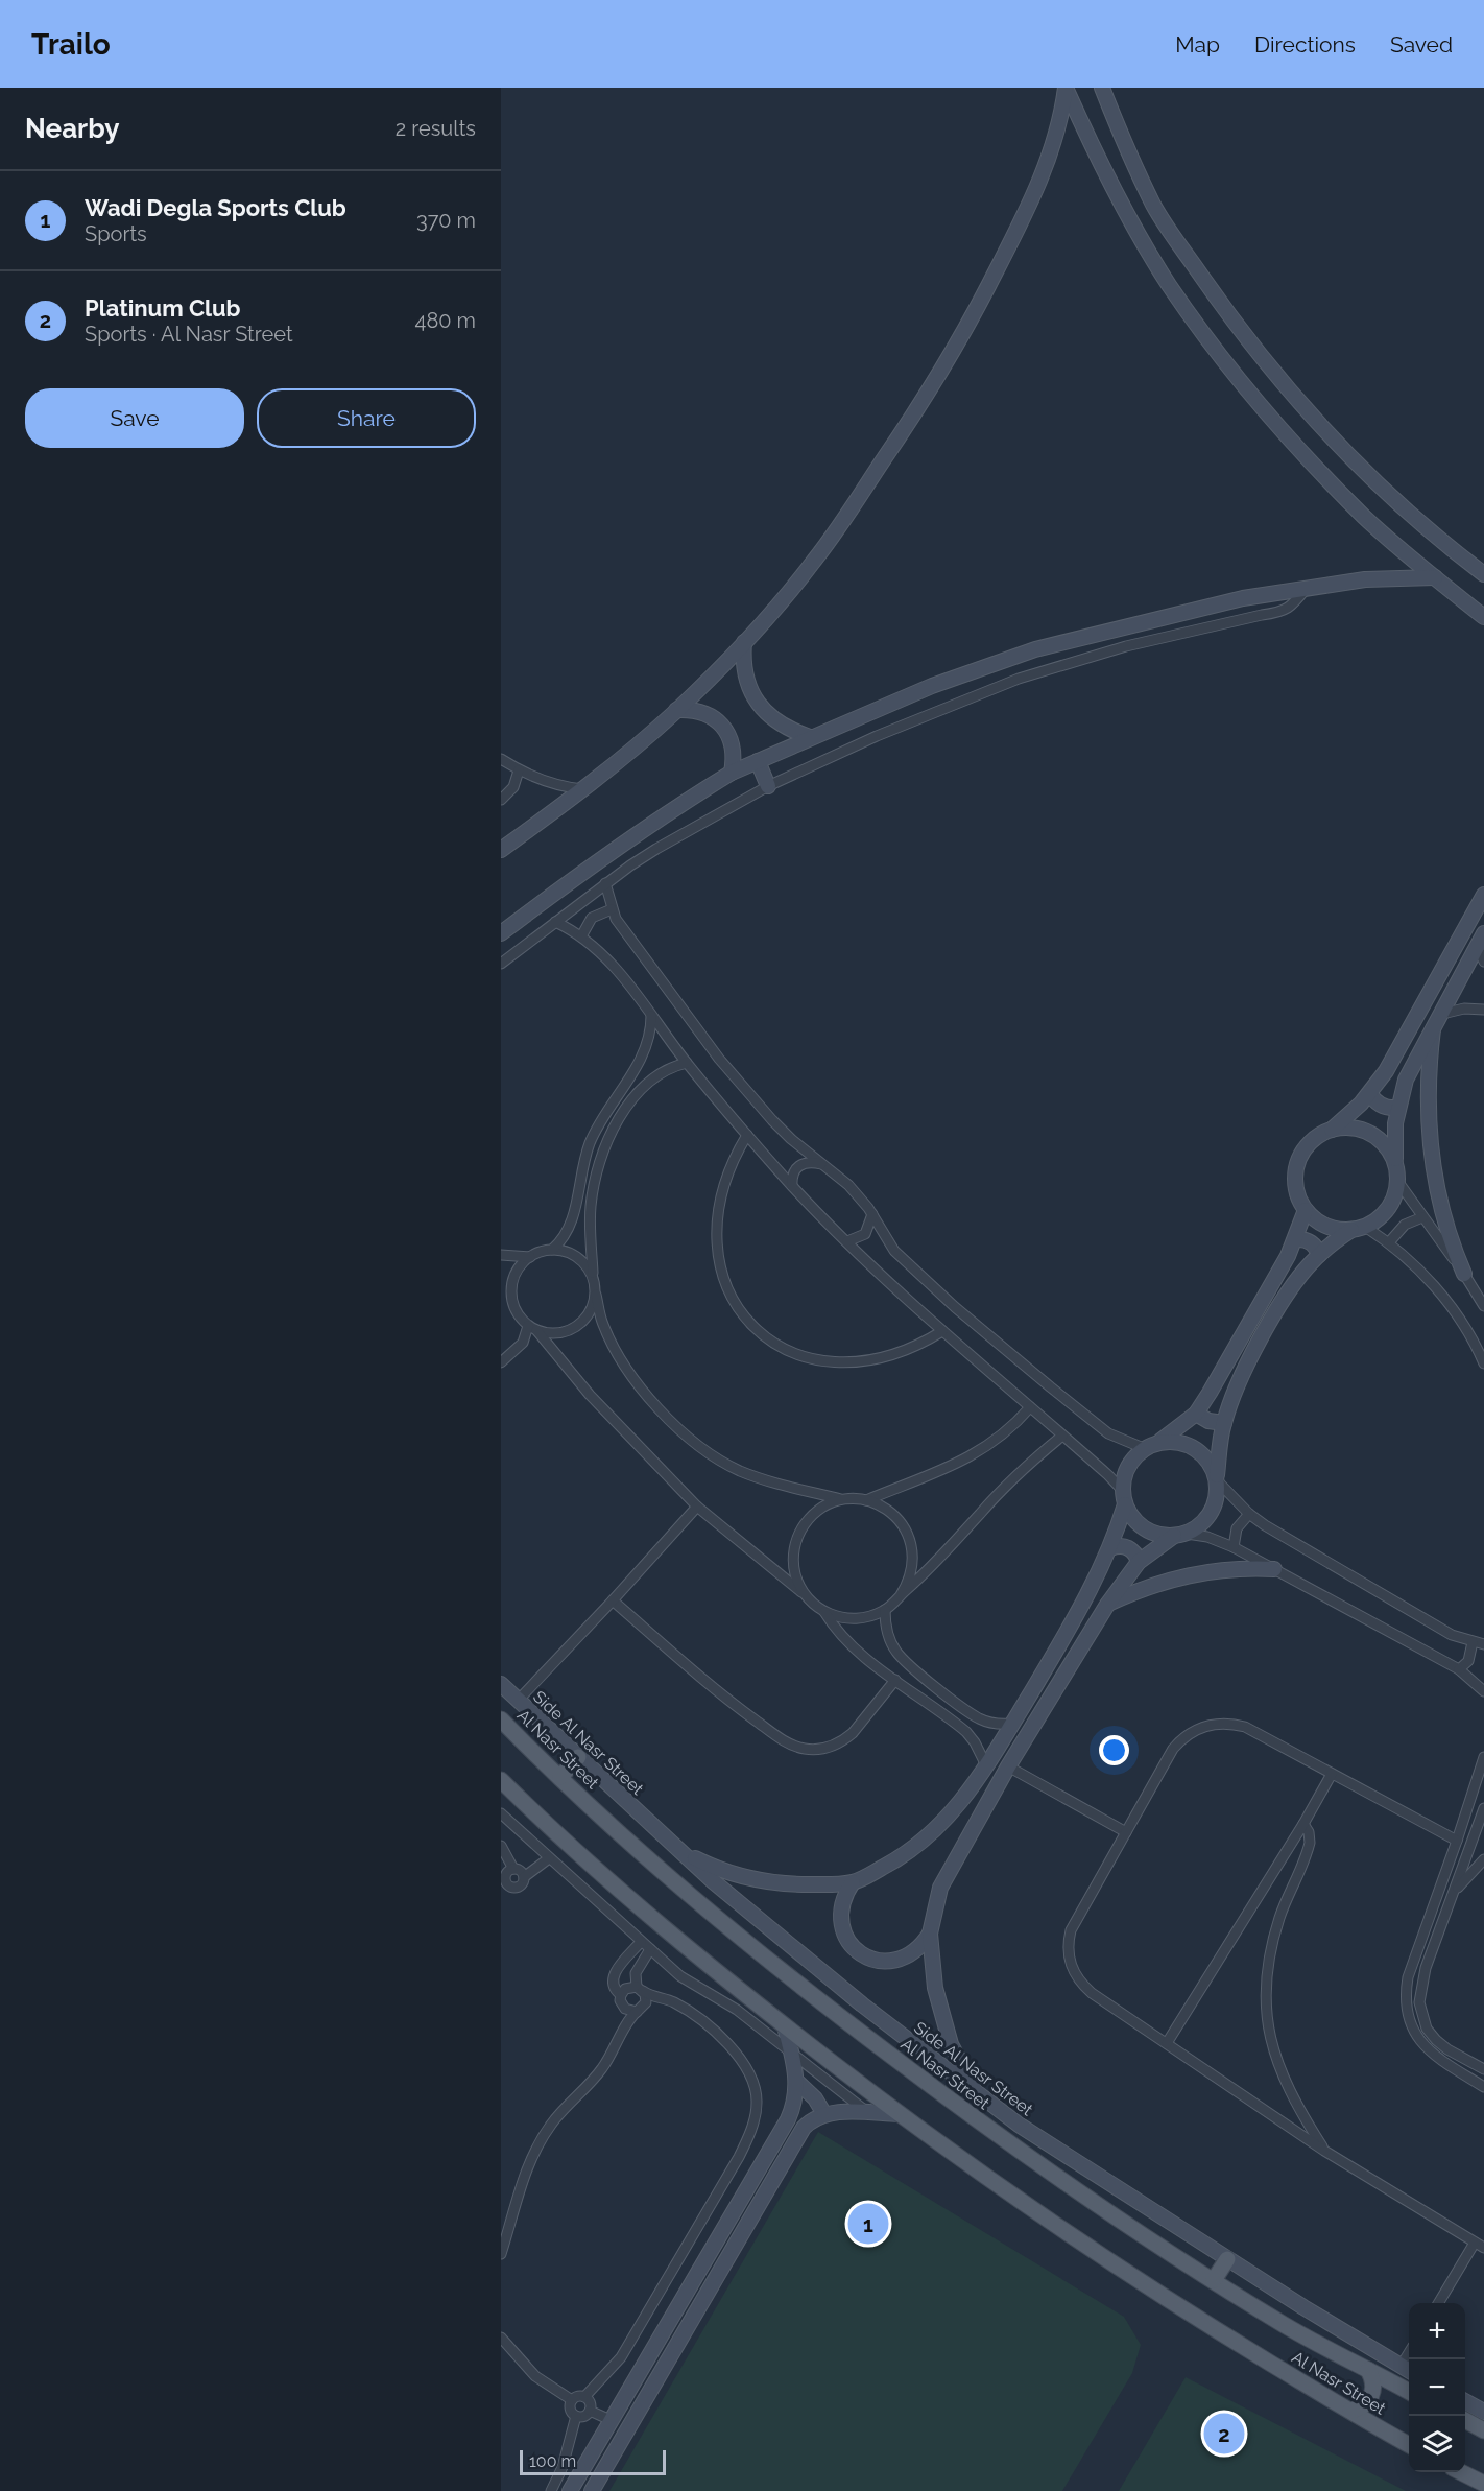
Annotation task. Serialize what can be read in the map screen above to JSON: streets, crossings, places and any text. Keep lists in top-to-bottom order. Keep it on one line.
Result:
{"streets":{"main road":["Al Nasr Street"],"street":["Side Al Nasr Street"]},"scale_bar":"100 m","page":{"header":"Trailo","nav":["Map","Directions","Saved"],"heading":["Nearby","2 results"],"list":[{"mark":"1","name":"Wadi Degla Sports Club","note":"Sports","value":"370 m"},{"mark":"2","name":"Platinum Club","note":"Sports · Al Nasr Street","value":"480 m"}],"buttons":["Save","Share"],"pins":["1","2"],"map_buttons":["+","−"],"scale":"100 m"}}
